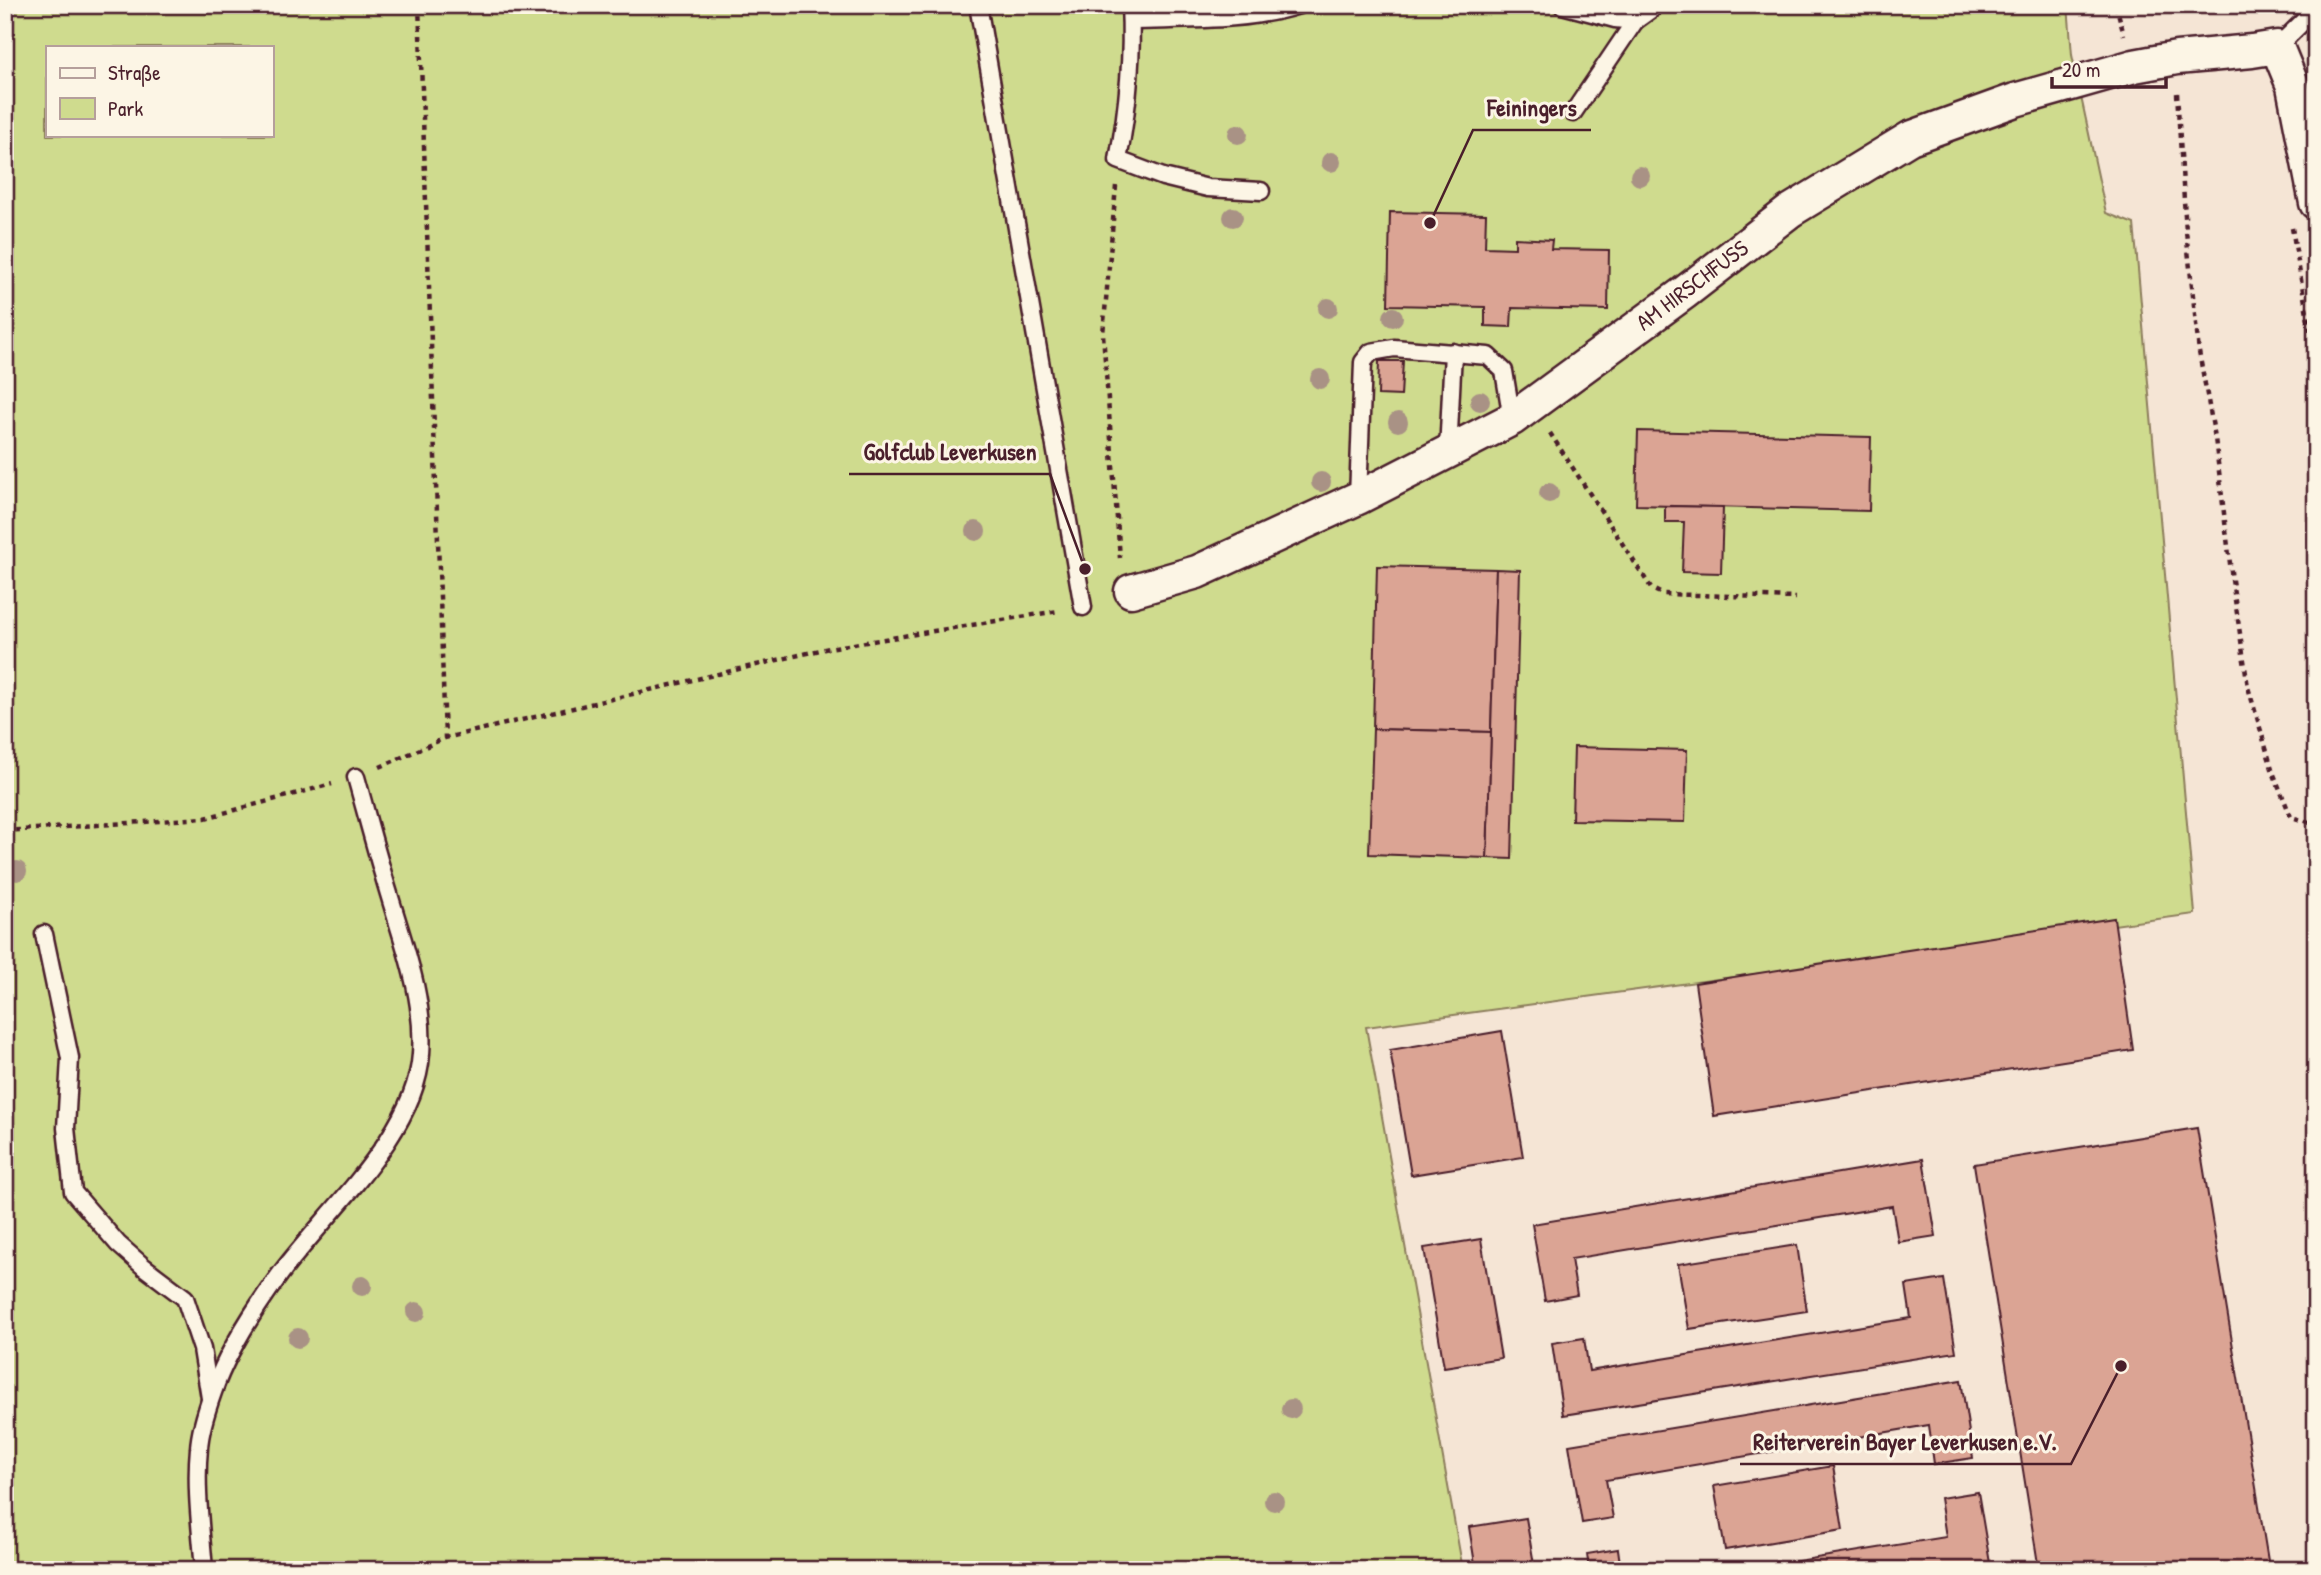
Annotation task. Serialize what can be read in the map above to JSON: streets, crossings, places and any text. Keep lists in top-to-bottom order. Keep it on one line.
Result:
{"streets":{"street":["AM HIRSCHFUSS"]},"places":["Feiningers","Golfclub Leverkusen","Reiterverein Bayer Leverkusen e.V."],"legend":["Straße","Park"],"scale_bar":"20 m"}
